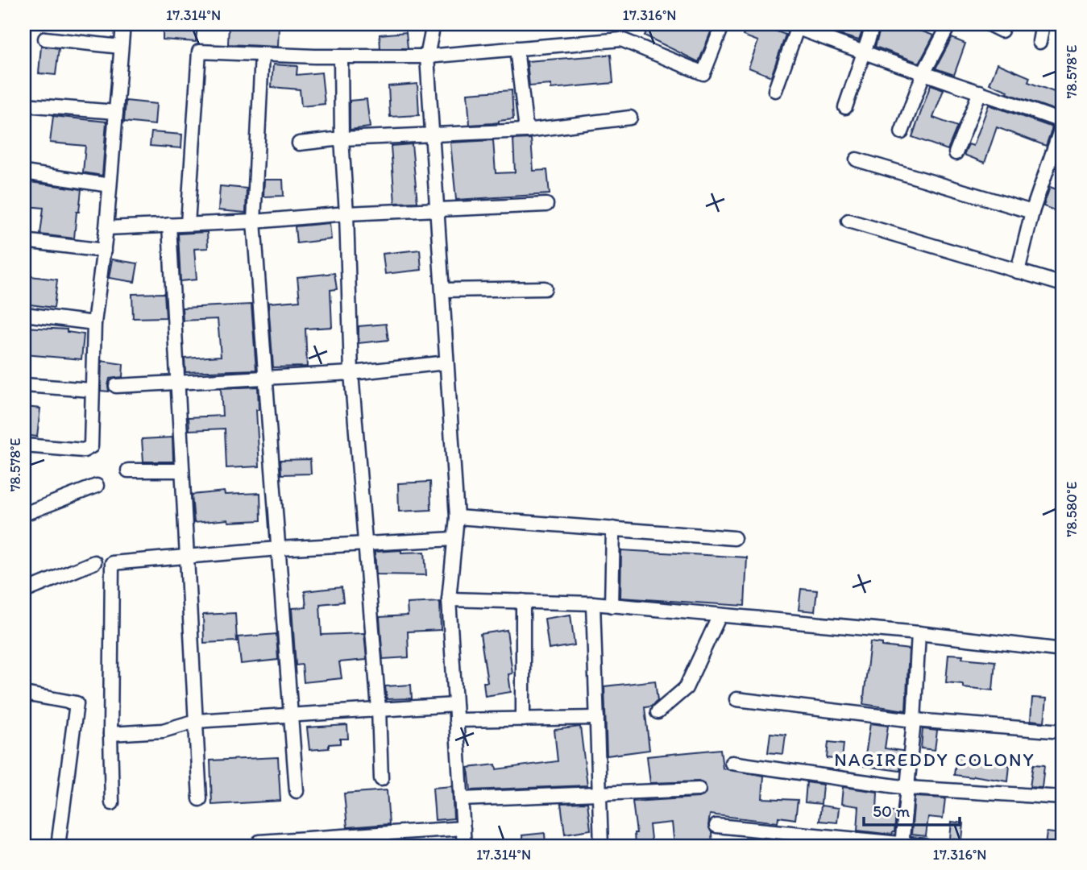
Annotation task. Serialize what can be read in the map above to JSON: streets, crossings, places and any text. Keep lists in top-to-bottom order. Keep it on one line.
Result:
{"districts":["NAGIREDDY COLONY"],"scale_bar":"50 m","coordinates":["17.314°N","17.316°N","78.578°E","78.580°E"]}
